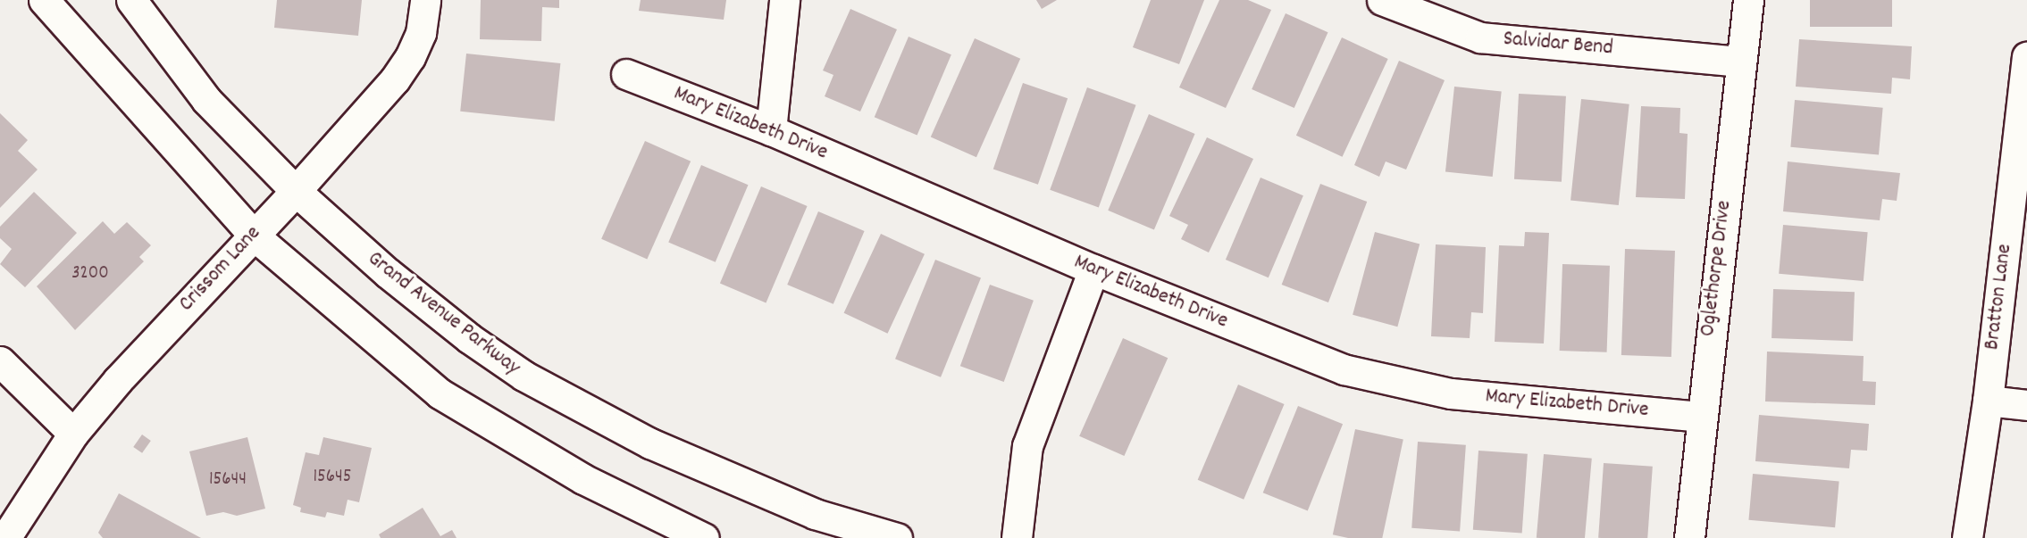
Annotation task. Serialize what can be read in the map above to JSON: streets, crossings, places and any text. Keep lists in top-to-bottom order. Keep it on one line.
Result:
{"streets":{"street":["Salvidar Bend","Mary Elizabeth Drive","Oglethorpe Drive","Crissom Lane","Bratton Lane","Grand Avenue Parkway"]},"crossings":[["Salvidar Bend","Oglethorpe Drive"],["Mary Elizabeth Drive","Oglethorpe Drive"],["Crissom Lane","Grand Avenue Parkway"]],"house_numbers":["3200","15645","15644"]}
